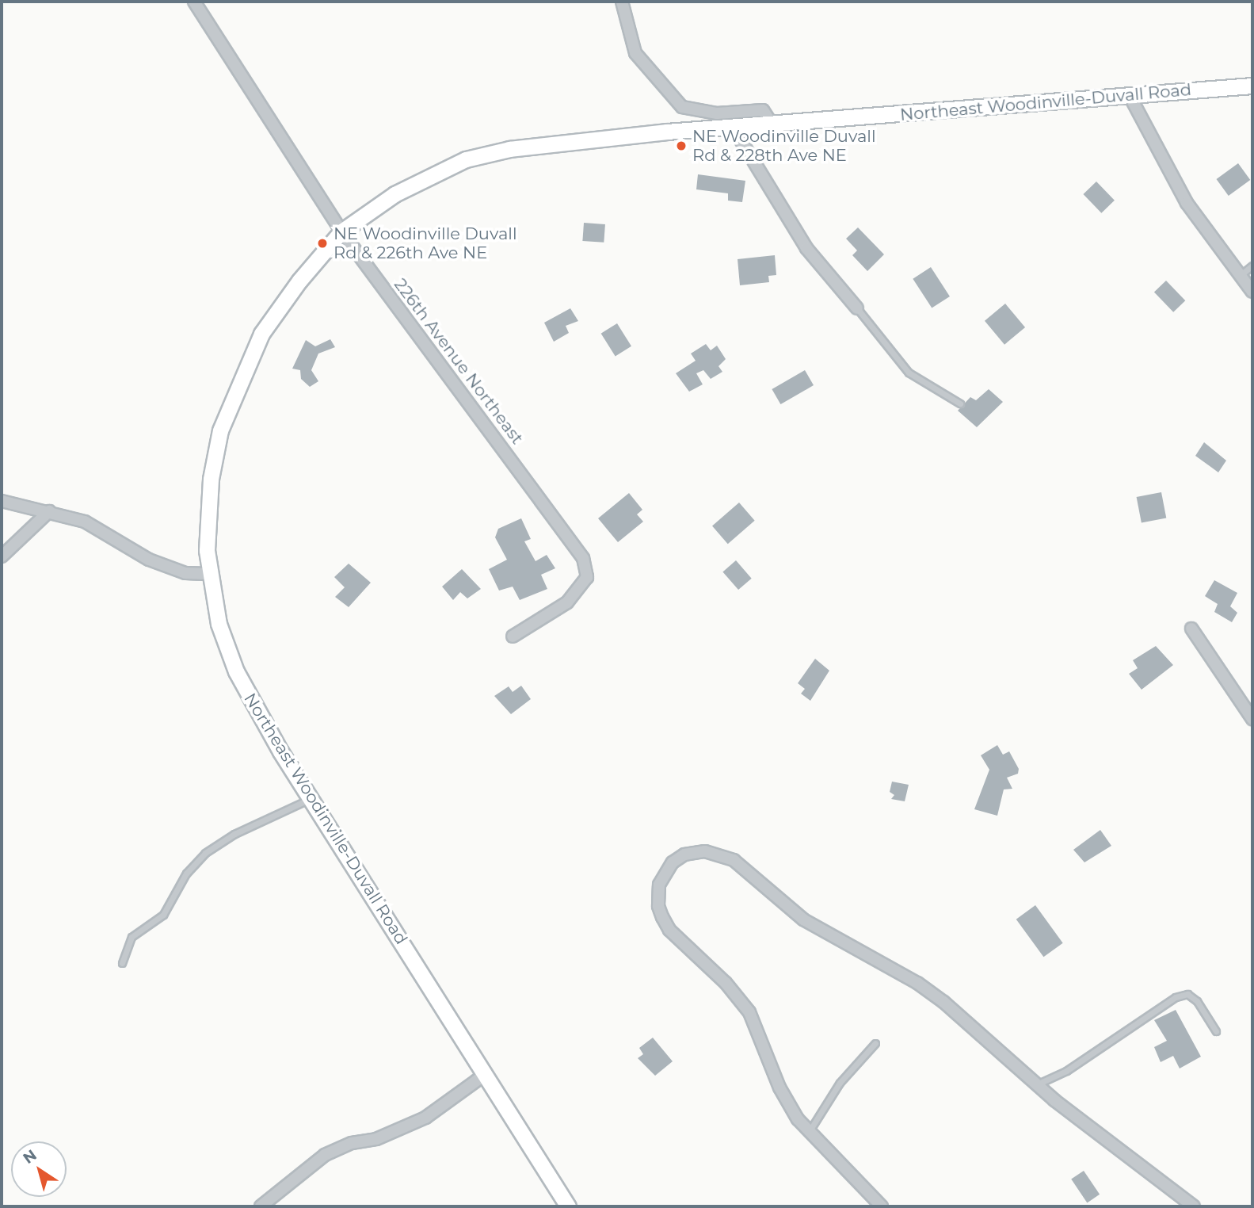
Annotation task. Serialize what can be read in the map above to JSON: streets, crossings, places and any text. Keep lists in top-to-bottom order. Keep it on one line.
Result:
{"streets":{"main road":["Northeast Woodinville-Duvall Road"],"street":["226th Avenue Northeast"]},"crossings":[["Northeast Woodinville-Duvall Road","226th Avenue Northeast"]],"places":["NE Woodinville Duvall Rd & 228th Ave NE","NE Woodinville Duvall Rd & 226th Ave NE"],"north":"top left"}
